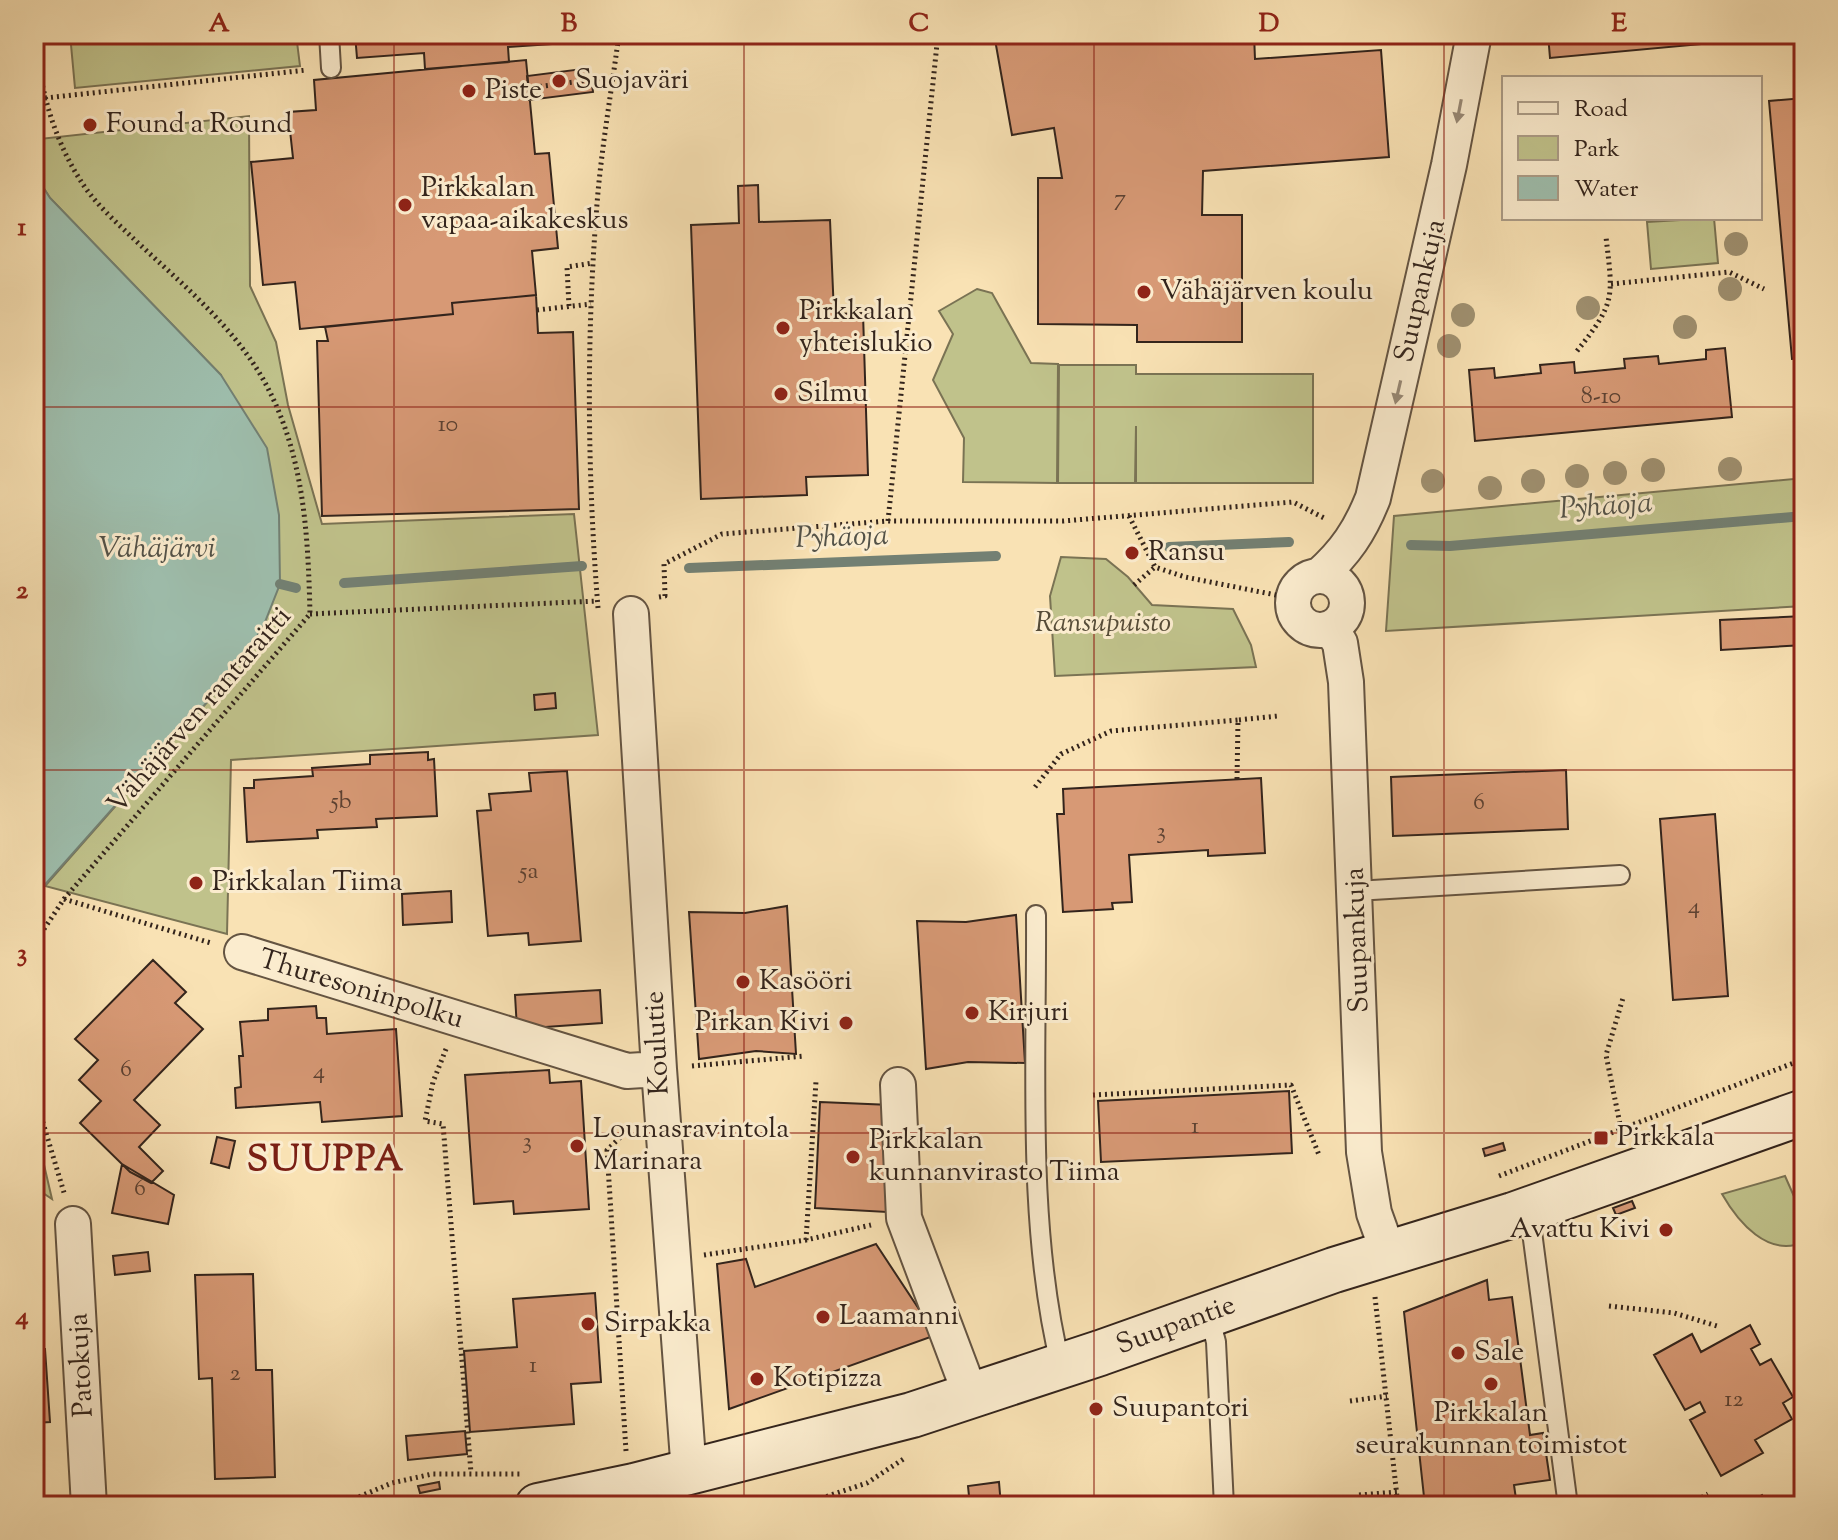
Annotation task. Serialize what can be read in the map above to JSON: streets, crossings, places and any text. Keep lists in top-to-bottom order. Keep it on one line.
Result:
{"streets":{"street":["Suupankuja","Thuresoninpolku","Koulutie","Suupantie","Patokuja"],"path":["Vähäjärven rantaraitti"]},"crossings":[["Suupankuja","Suupantie"],["Vähäjärven rantaraitti","Thuresoninpolku"],["Thuresoninpolku","Koulutie"],["Koulutie","Suupantie"]],"one_way":["Suupankuja"],"districts":["SUUPPA"],"water":["Pyhäoja","Vähäjärvi"],"parks":["Ransupuisto"],"places":{"other":["Suojaväri","Piste","Found a Round","Pirkkalan vapaa-aikakeskus","Vähäjärven koulu","Pirkkalan yhteislukio","Silmu","Ransu","Pirkkalan Tiima","Kasööri","Kirjuri","Pirkan Kivi","Lounasravintola Marinara","Pirkkalan kunnanvirasto Tiima","Avattu Kivi","Laamanni","Sirpakka","Sale","Kotipizza","Pirkkalan seurakunnan toimistot","Suupantori"],"transit":["Pirkkala"]},"house_numbers":["7","8-10","10","5b","6","3","5a","4","6","4","1","3","6","1","2","12"],"legend":["Road","Park","Water"],"grid":{"columns":["A","B","C","D","E"],"rows":["1","2","3","4"]}}
